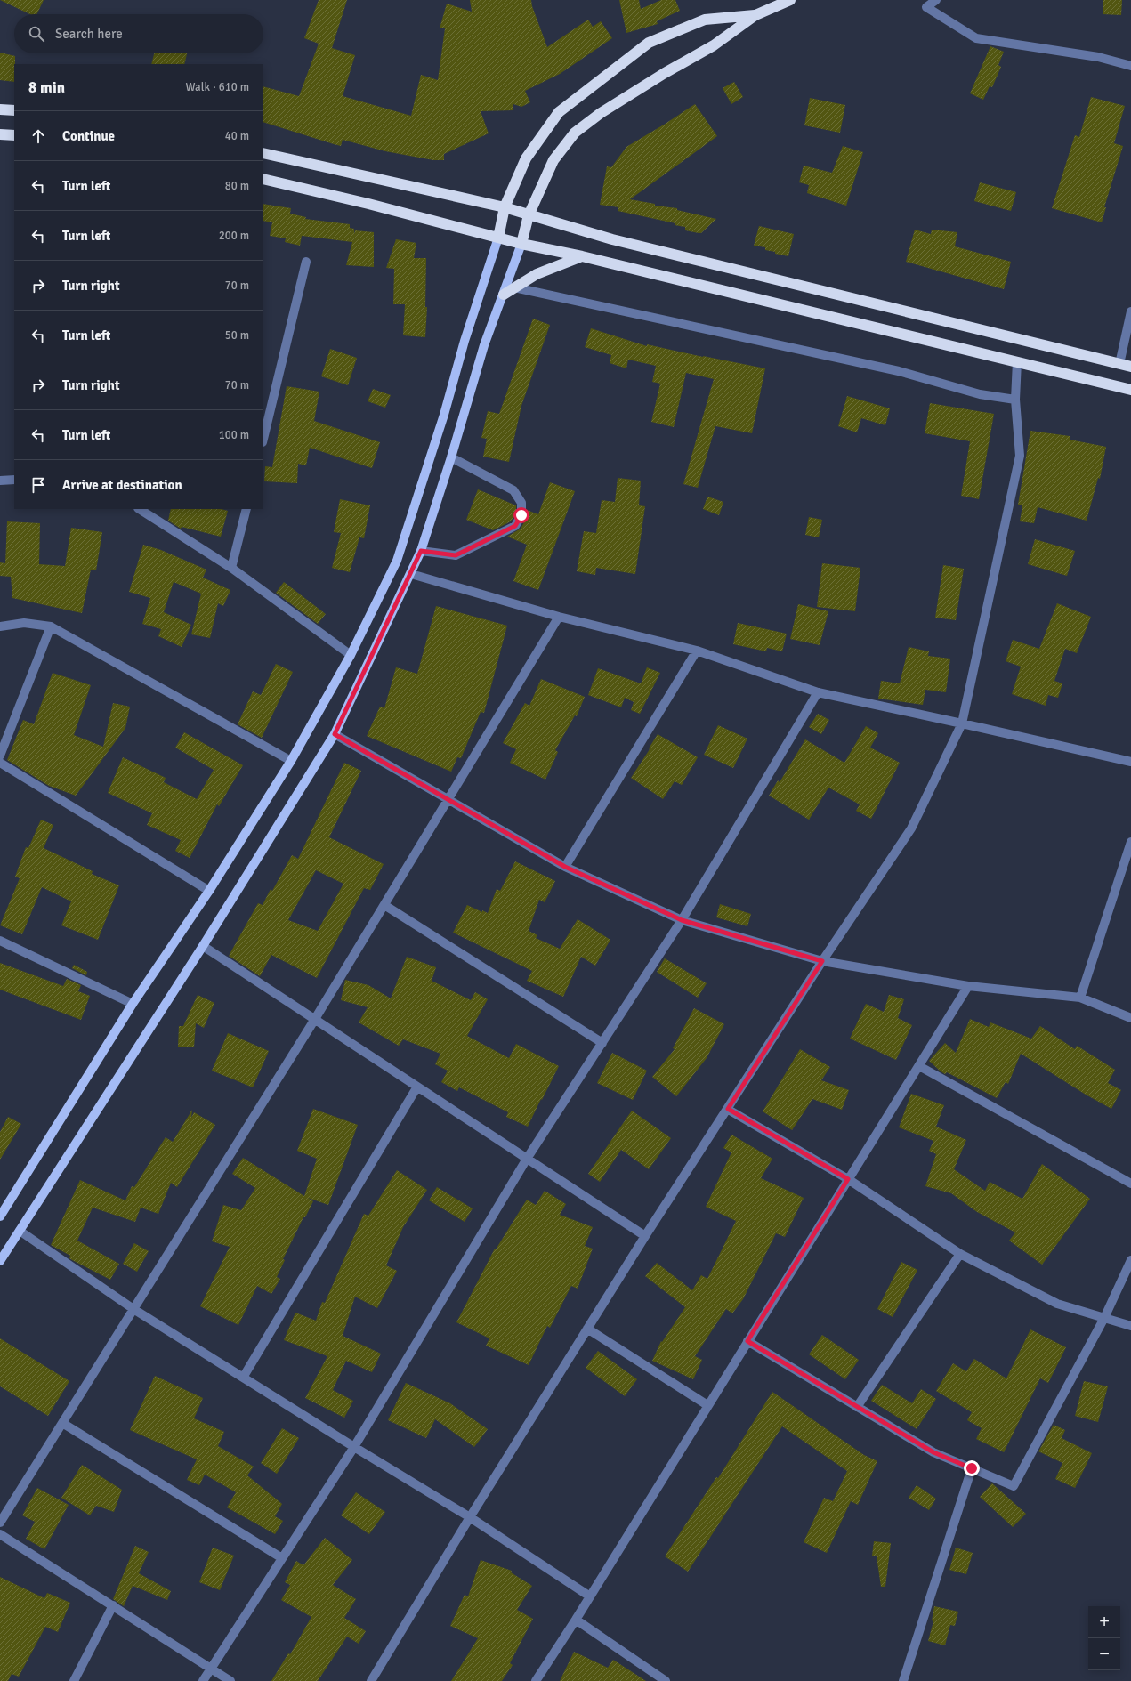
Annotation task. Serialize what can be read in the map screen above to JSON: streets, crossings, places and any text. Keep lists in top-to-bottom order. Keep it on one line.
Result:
{"page":{"search":"Search here","heading":["8 min","Walk · 610 m"],"list":[["Continue","40 m"],["Turn left","80 m"],["Turn left","200 m"],["Turn right","70 m"],["Turn left","50 m"],["Turn right","70 m"],["Turn left","100 m"],"Arrive at destination"],"map_buttons":["+","−"]}}
